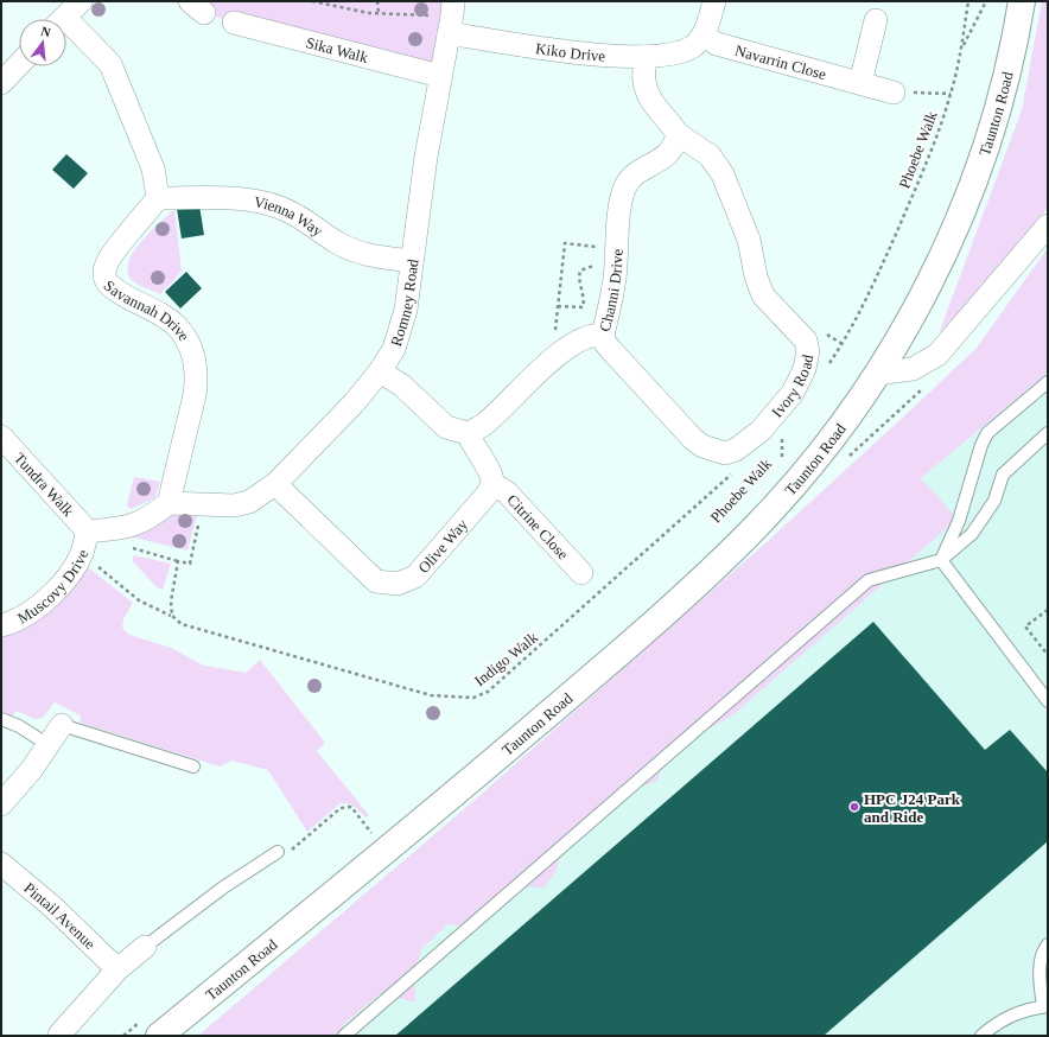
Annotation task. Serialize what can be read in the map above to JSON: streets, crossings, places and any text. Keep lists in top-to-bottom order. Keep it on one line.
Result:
{"streets":{"main road":["Taunton Road"],"street":["Sika Walk","Kiko Drive","Navarrin Close","Vienna Way","Channi Drive","Romney Road","Savannah Drive","Ivory Road","Tundra Walk","Citrine Close","Olive Way","Muscovy Drive","Pintail Avenue"],"path":["Phoebe Walk","Indigo Walk"]},"crossings":[["Sika Walk","Romney Road"],["Kiko Drive","Navarrin Close"],["Kiko Drive","Romney Road"],["Vienna Way","Romney Road"],["Vienna Way","Savannah Drive"],["Channi Drive","Ivory Road"],["Romney Road","Savannah Drive"],["Romney Road","Olive Way"],["Tundra Walk","Muscovy Drive"],["Citrine Close","Olive Way"]],"places":["HPC J24 Park and Ride"],"north":"top"}
